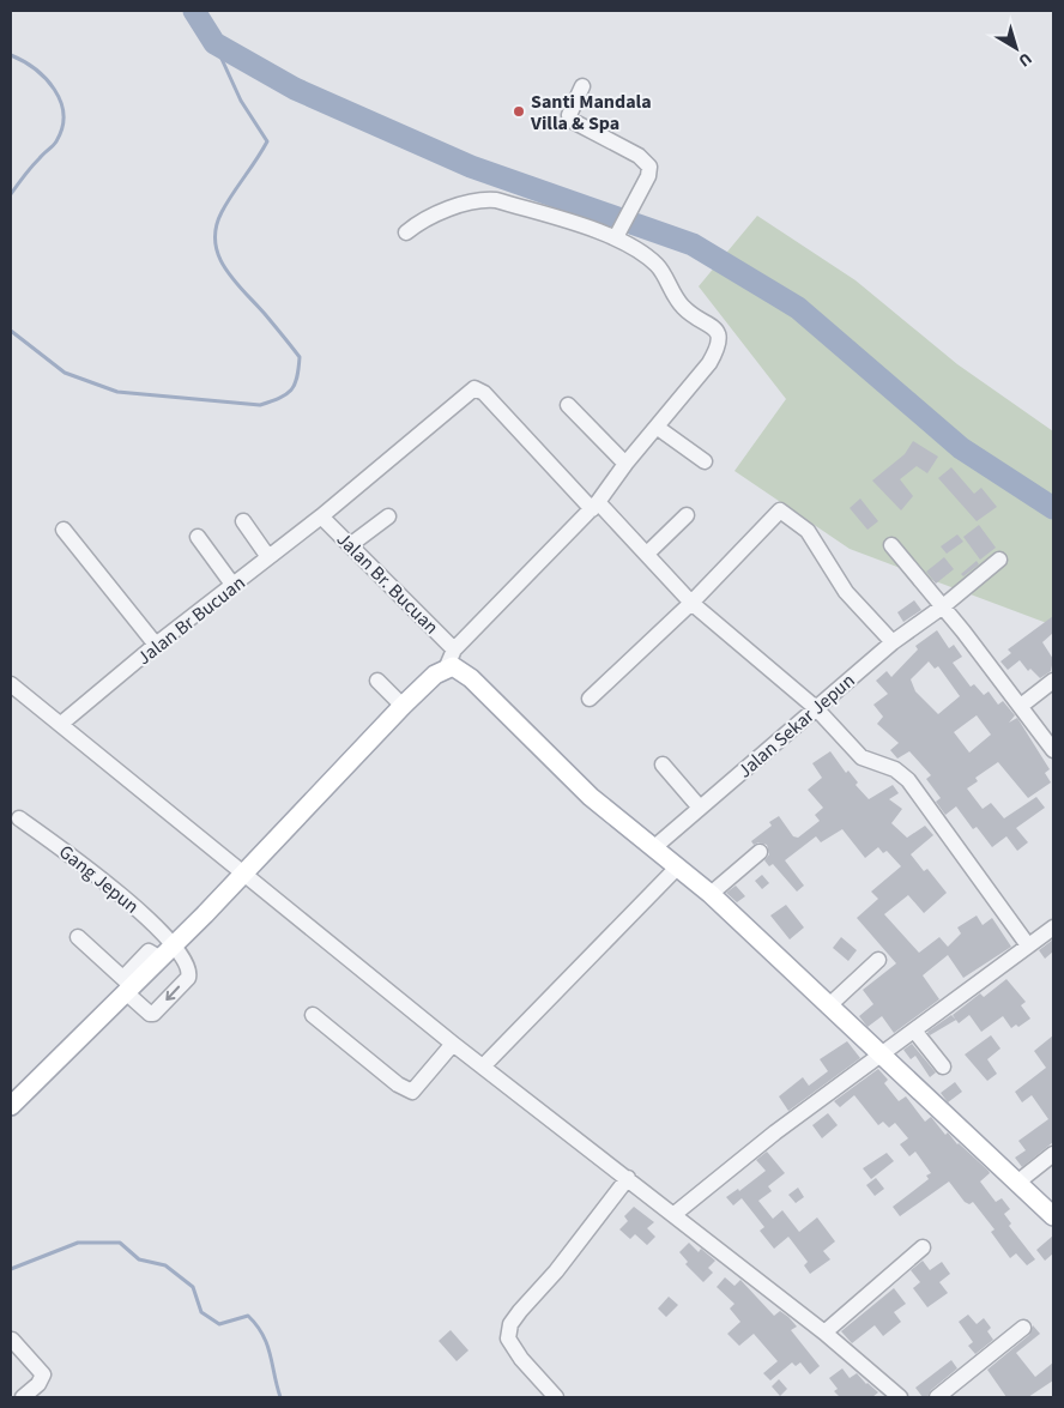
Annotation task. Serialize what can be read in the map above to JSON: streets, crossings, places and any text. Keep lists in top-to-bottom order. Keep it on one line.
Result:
{"streets":{"street":["Jalan Br. Bucuan","Jalan Br Bucuan","Jalan Sekar Jepun","Gang Jepun"]},"crossings":[["Jalan Br. Bucuan","Jalan Br Bucuan"]],"places":["Santi Mandala Villa & Spa"],"north":"bottom right"}
